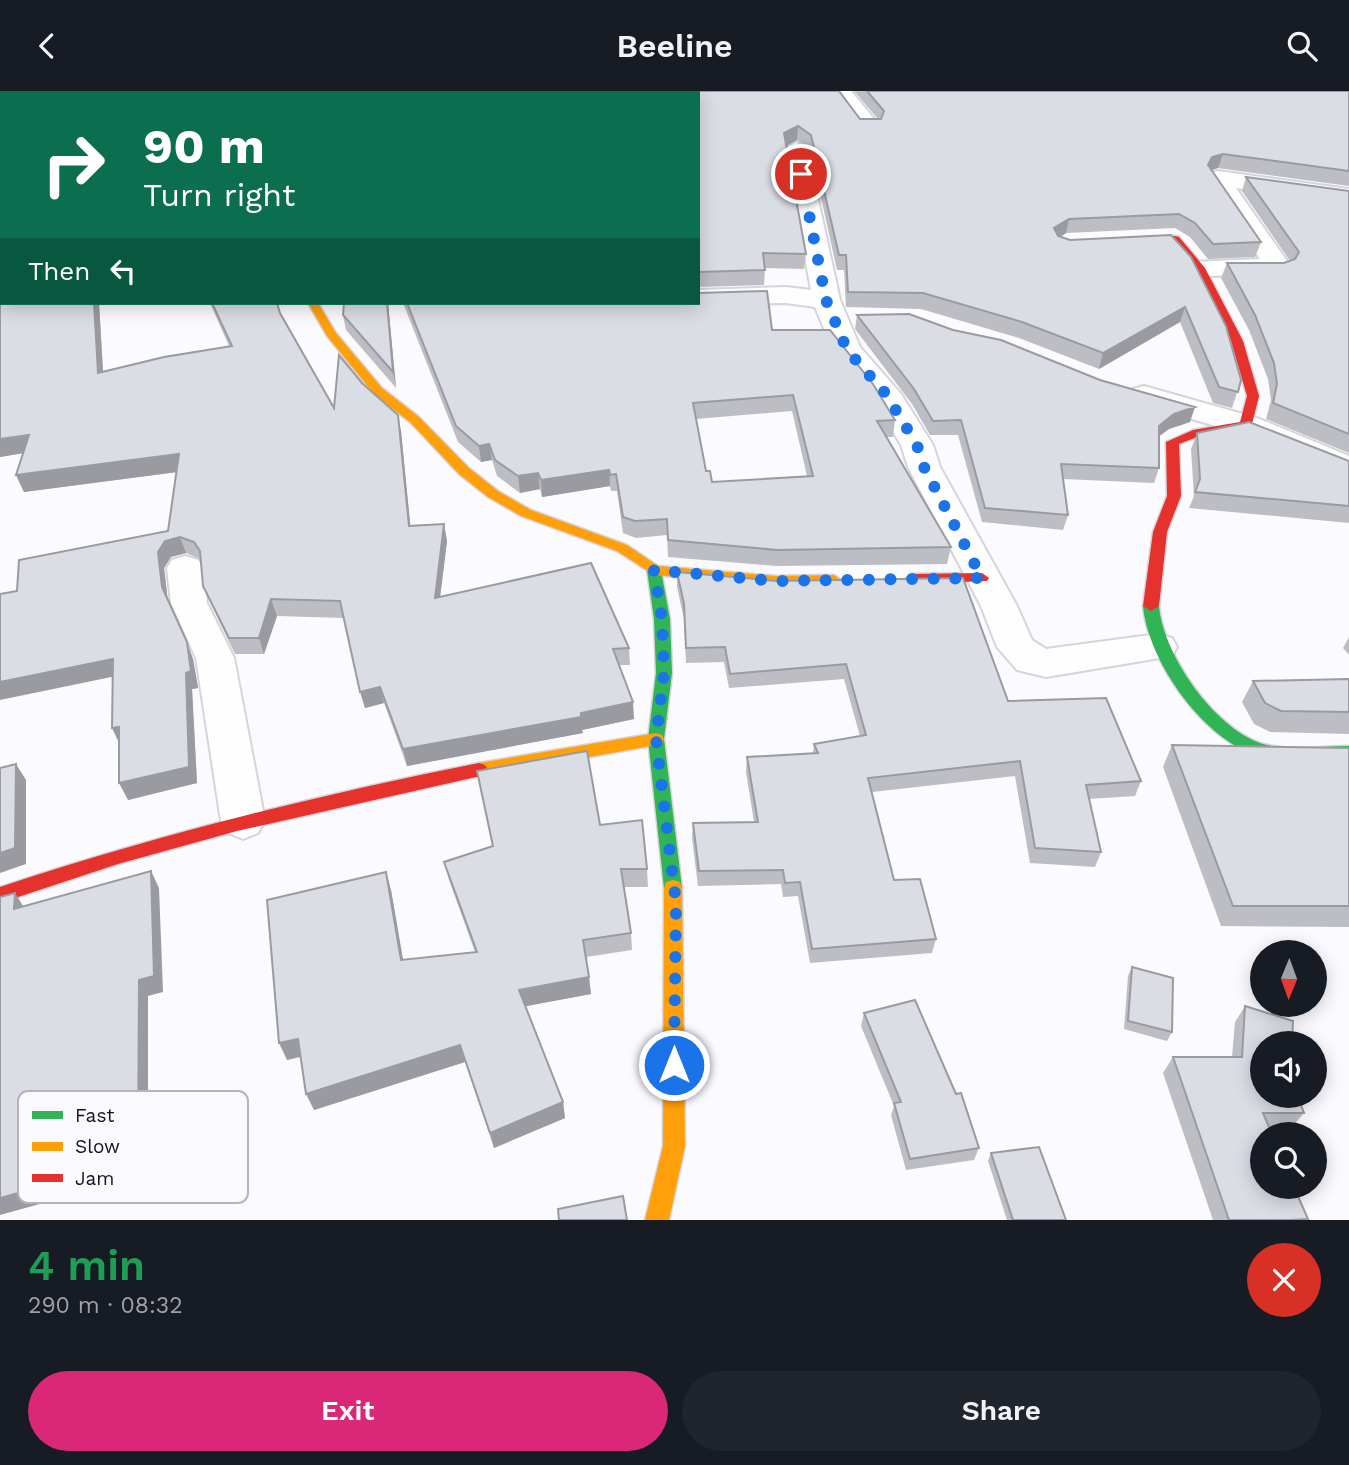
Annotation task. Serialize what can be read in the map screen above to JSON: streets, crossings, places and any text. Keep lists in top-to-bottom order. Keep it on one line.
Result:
{"legend":["Fast","Slow","Jam"],"north":"bottom","page":{"header":"Beeline","turn":["90 m","Turn right"],"then":"Then","heading":["4 min","290 m · 08:32"],"buttons":["Exit","Share"]}}
